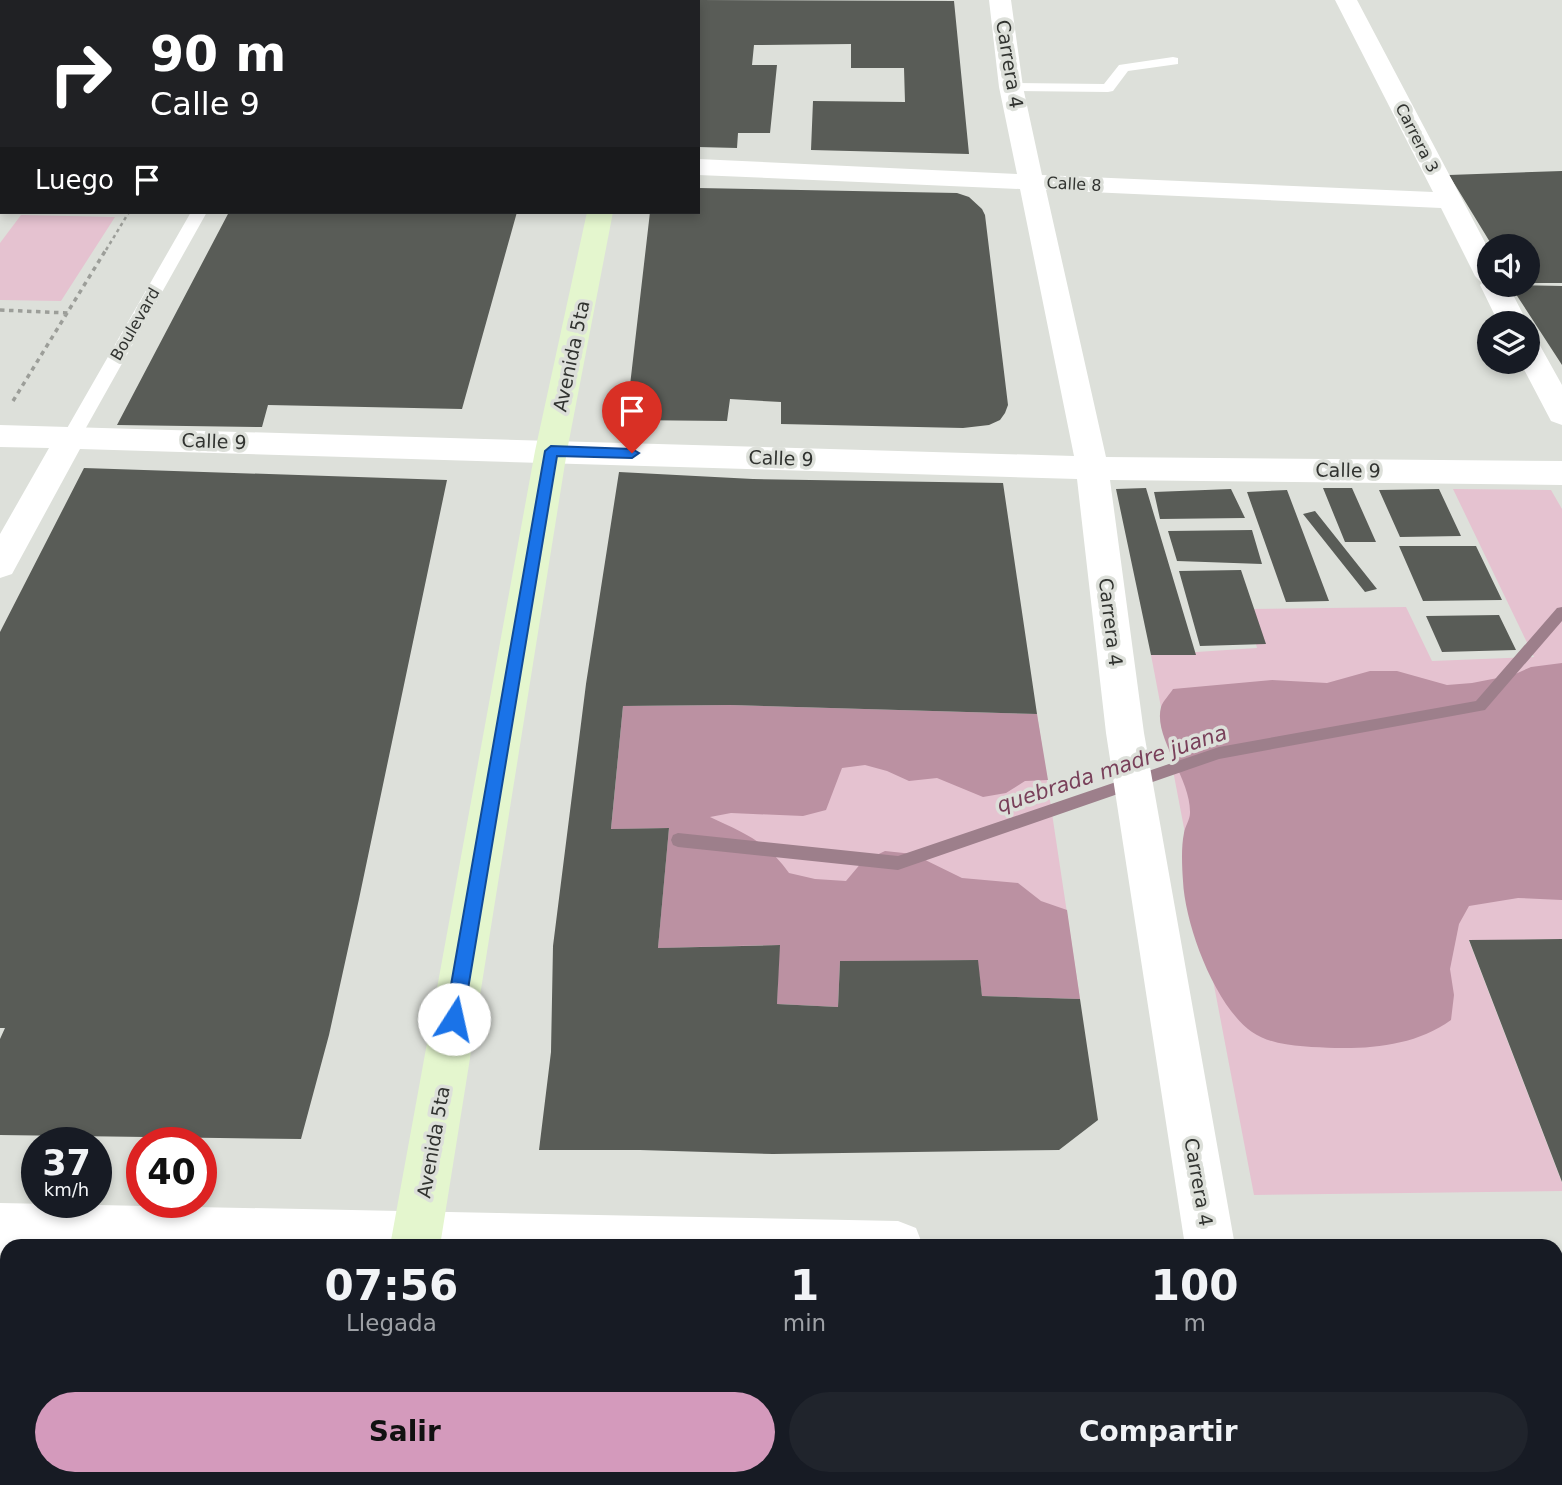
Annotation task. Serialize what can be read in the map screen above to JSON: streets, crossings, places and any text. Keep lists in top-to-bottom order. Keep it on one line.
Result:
{"streets":{"street":["Carrera 4","Carrera 3","Calle 8","Avenida 5ta","Calle 9"],"lane":["Boulevard"]},"crossings":[["Carrera 4","Calle 8"],["Carrera 4","Calle 9"],["Carrera 3","Calle 8"],["Boulevard","Calle 9"],["Avenida 5ta","Calle 9"]],"water":["quebrada madre juana"],"page":{"turn":["90 m","Calle 9"],"then":"Luego","speed":"37 km/h","limit":"40","eta":["07:56","Llegada","1","min","100","m"],"buttons":["Salir","Compartir"]}}
